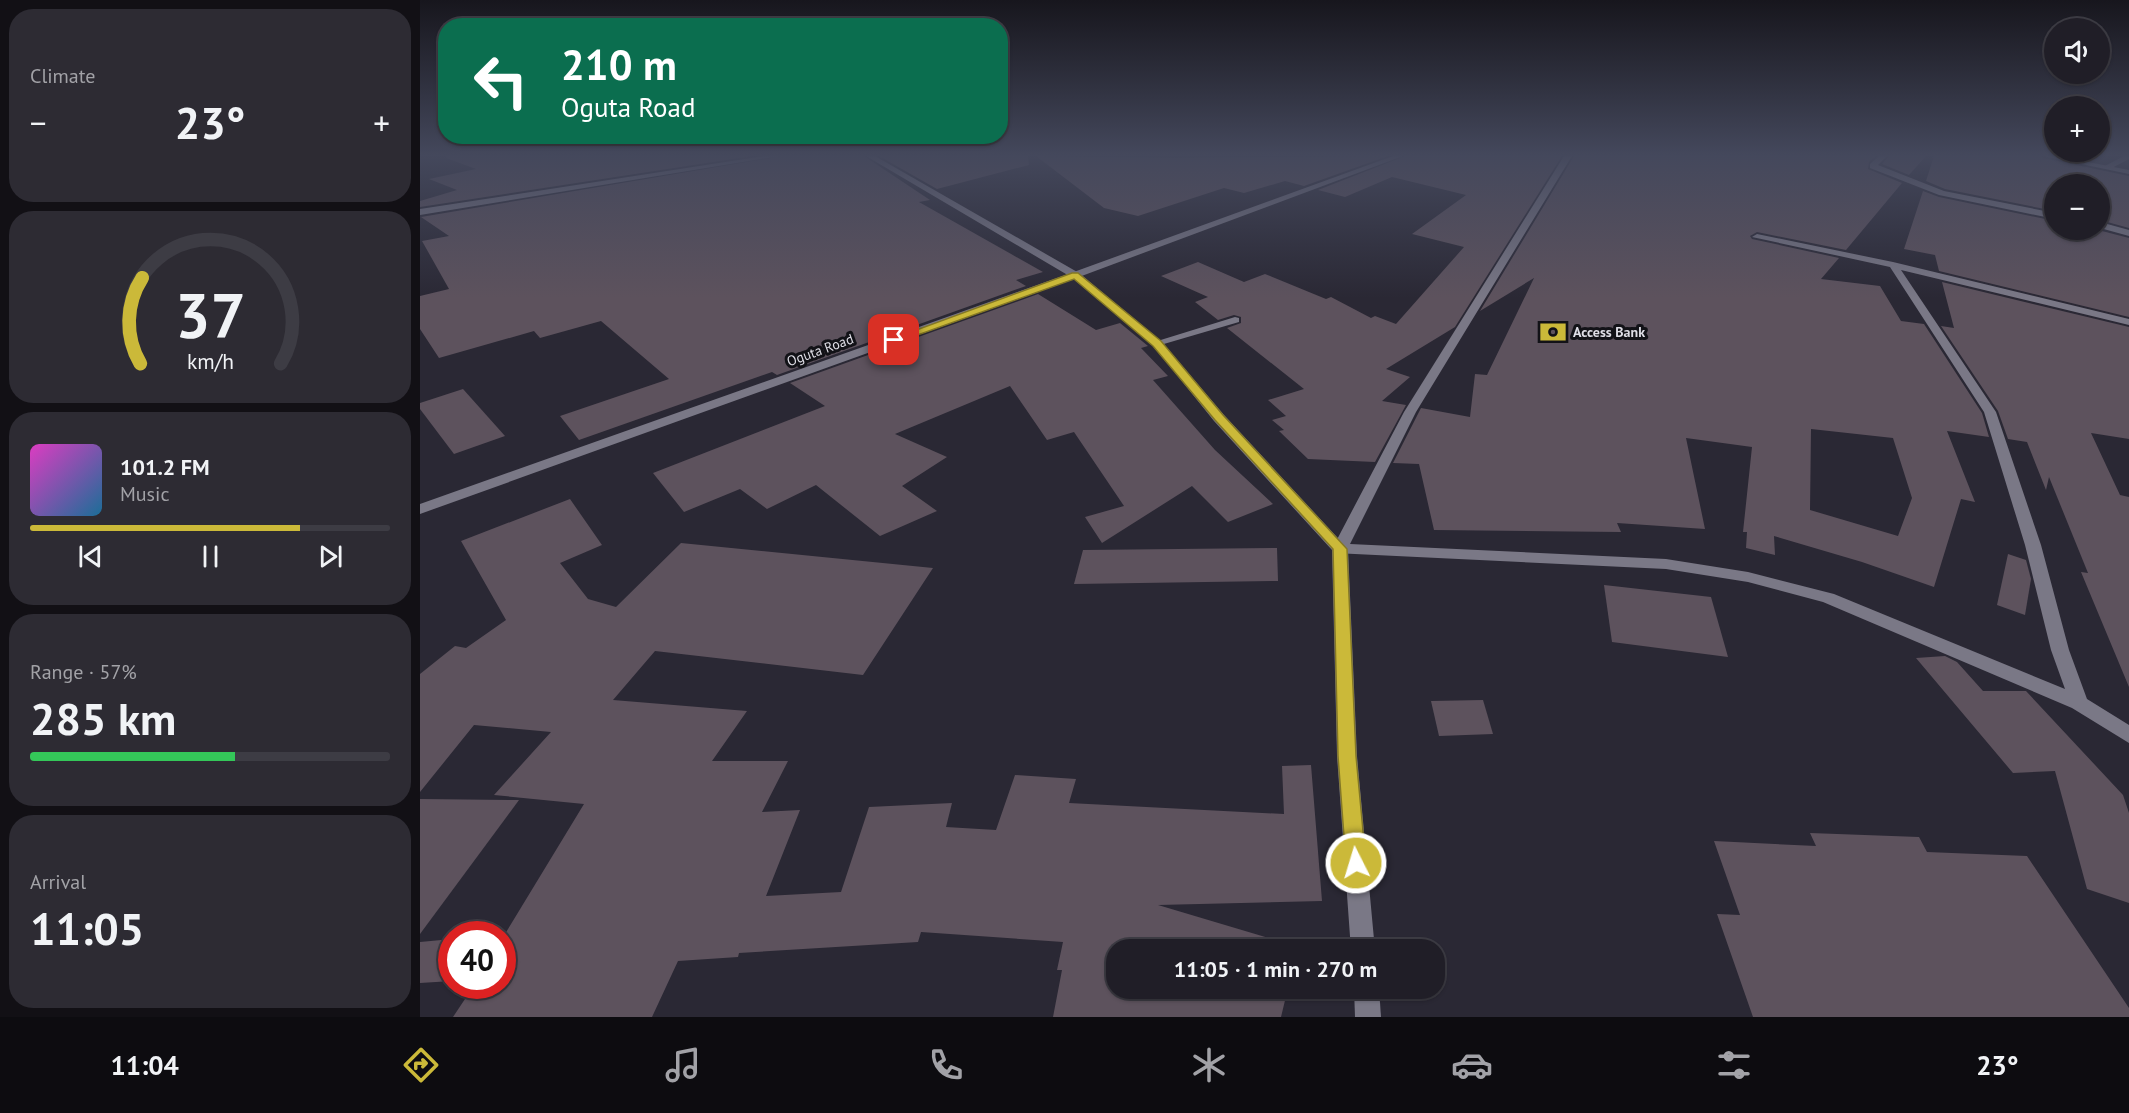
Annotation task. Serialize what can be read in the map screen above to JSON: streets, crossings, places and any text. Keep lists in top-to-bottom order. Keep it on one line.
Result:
{"streets":{"street":["Oguta Road"]},"places":{"bank":["Access Bank"]},"page":{"tile":["Climate",["Range · 57%","285 km"],["Arrival","11:05"]],"map_buttons":["+","−"],"turn":["210 m","Oguta Road"],"heat":["−","23°","+"],"song":["101.2 FM","Music"],"limit":"40","trip":"11:05 · 1 min · 270 m","tabs":["11:04","23°"],"gauge":["37","km/h"]}}
